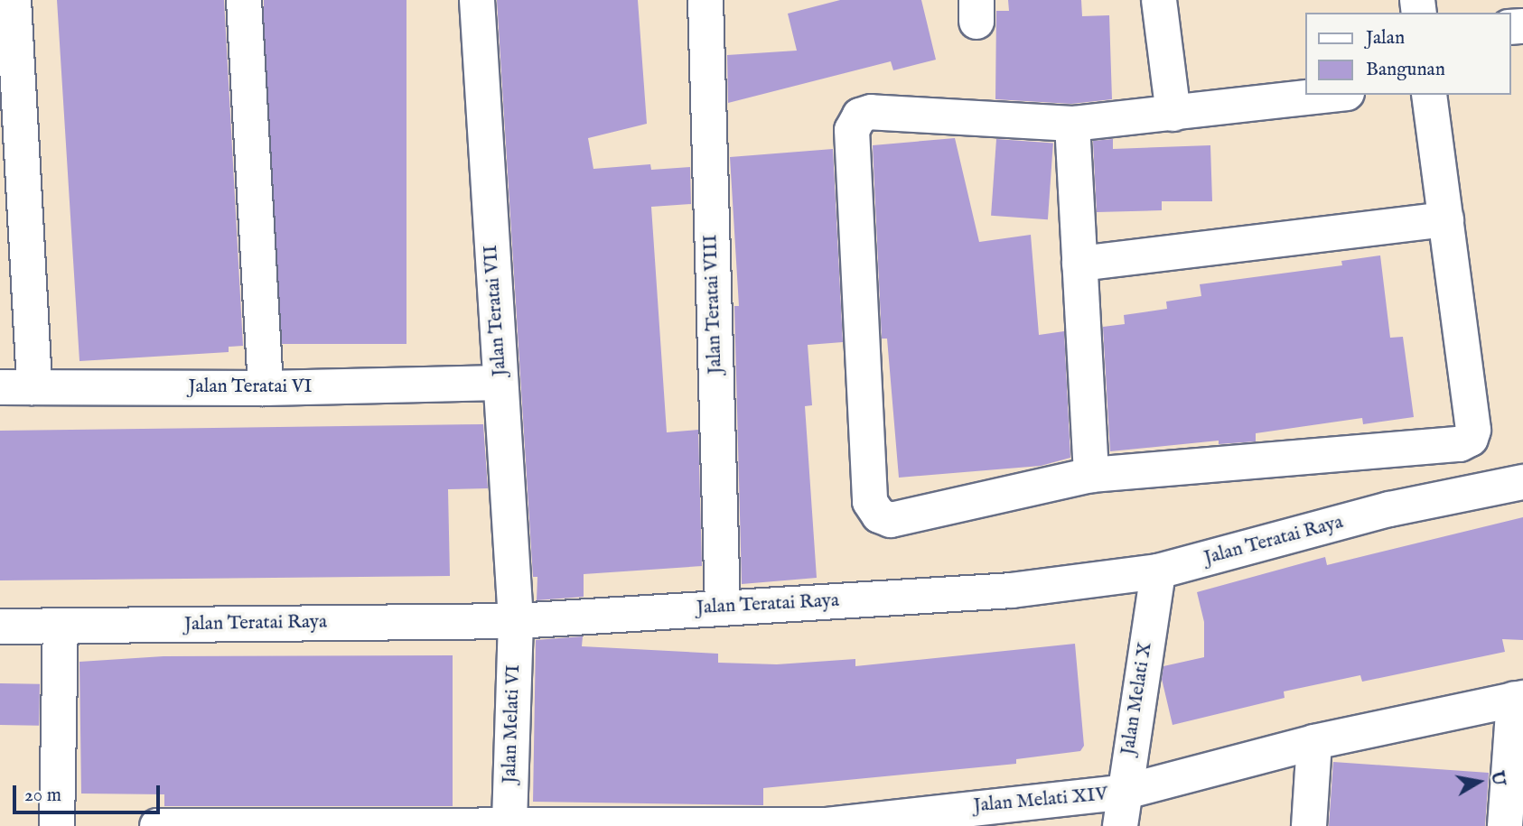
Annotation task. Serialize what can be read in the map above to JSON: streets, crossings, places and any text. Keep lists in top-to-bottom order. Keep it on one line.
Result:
{"streets":{"street":["Jalan Teratai VIII","Jalan Teratai VII","Jalan Teratai VI","Jalan Teratai Raya","Jalan Melati X","Jalan Melati VI","Jalan Melati XIV"]},"crossings":[["Jalan Teratai VIII","Jalan Teratai Raya"],["Jalan Teratai VII","Jalan Teratai VI"],["Jalan Teratai VII","Jalan Teratai Raya"],["Jalan Teratai VII","Jalan Melati VI"],["Jalan Teratai Raya","Jalan Melati X"],["Jalan Teratai Raya","Jalan Melati VI"],["Jalan Melati X","Jalan Melati XIV"],["Jalan Melati VI","Jalan Melati XIV"]],"legend":["Jalan","Bangunan"],"scale_bar":"20 m","north":"right"}
